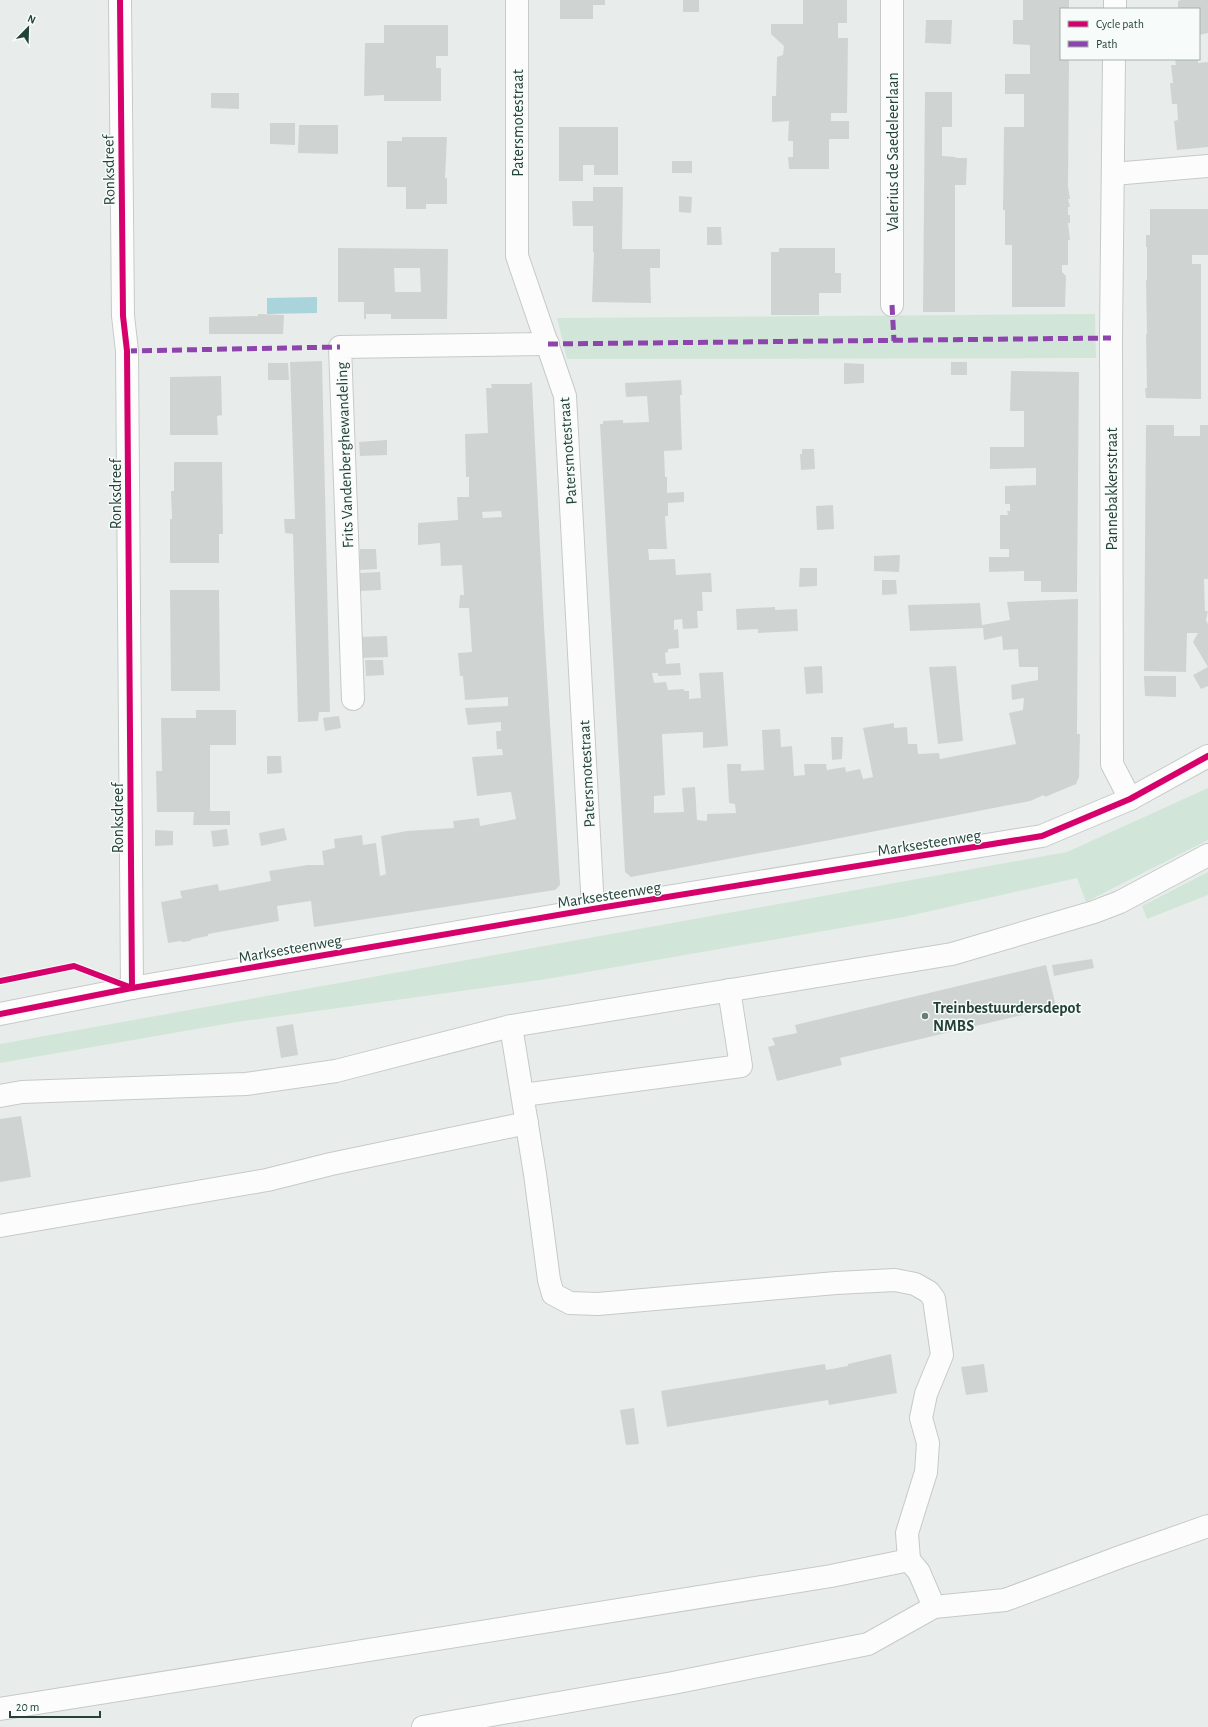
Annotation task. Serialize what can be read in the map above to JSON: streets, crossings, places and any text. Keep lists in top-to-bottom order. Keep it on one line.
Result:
{"streets":{"street":["Patersmotestraat","Valerius de Saedeleerlaan","Ronksdreef","Frits Vandenberghewandeling","Pannebakkersstraat","Marksesteenweg"]},"crossings":[["Patersmotestraat","Frits Vandenberghewandeling"],["Patersmotestraat","Marksesteenweg"],["Ronksdreef","Marksesteenweg"],["Pannebakkersstraat","Marksesteenweg"]],"places":["Treinbestuurdersdepot NMBS"],"legend":["Cycle path","Path"],"scale_bar":"20 m","north":"top right"}
